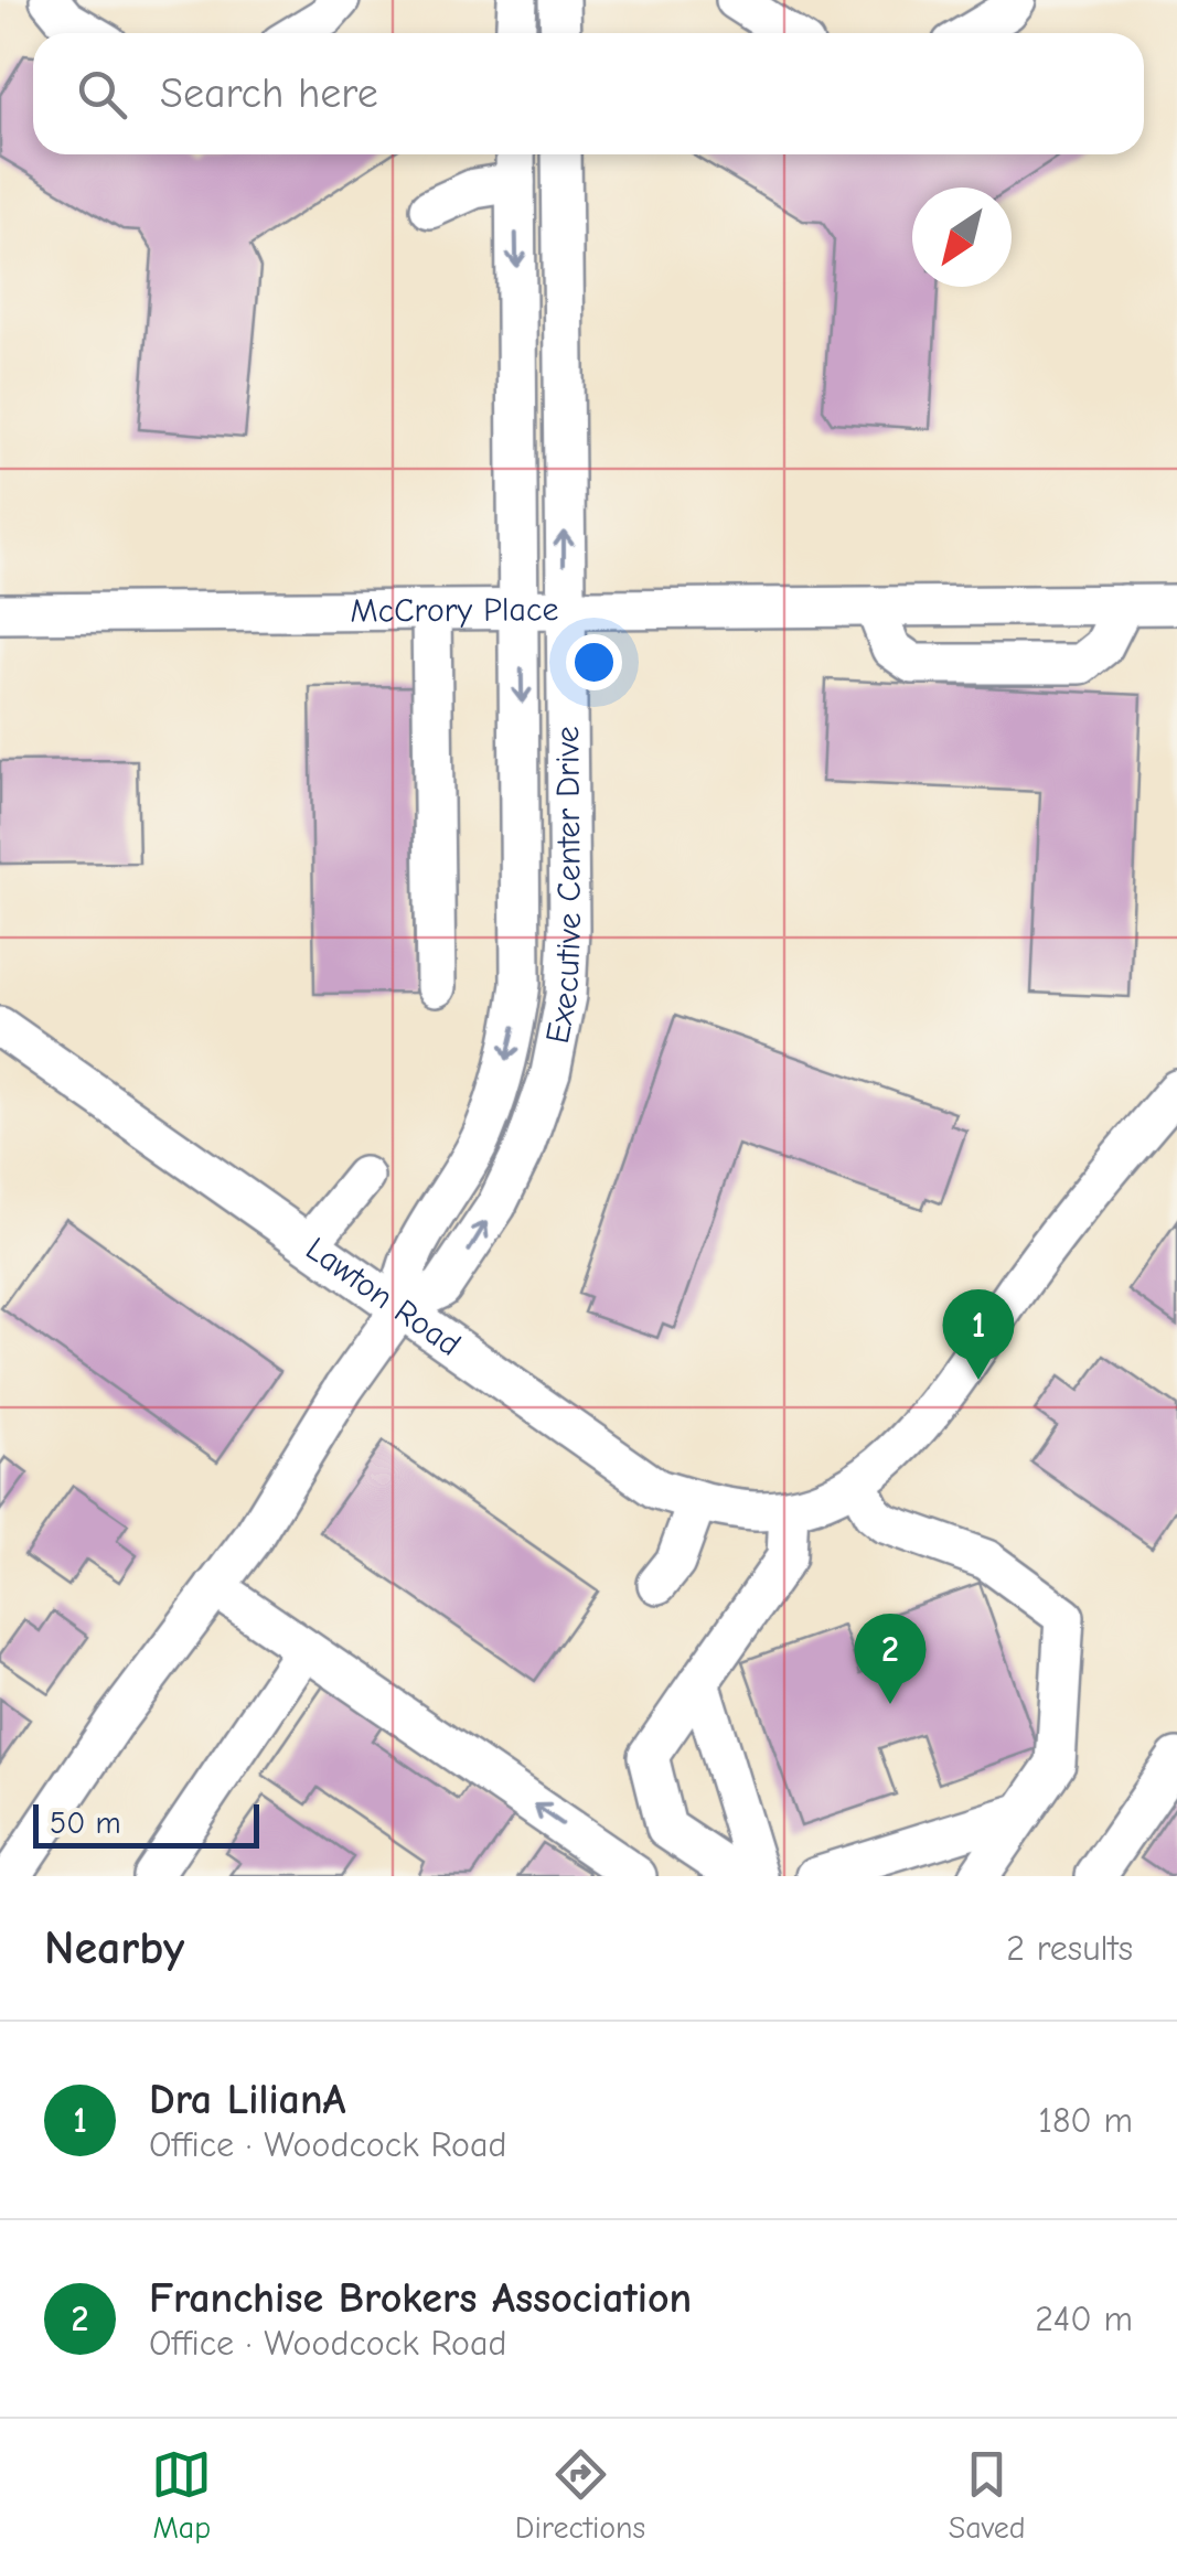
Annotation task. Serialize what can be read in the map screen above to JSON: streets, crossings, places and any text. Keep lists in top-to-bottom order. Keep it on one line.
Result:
{"streets":{"street":["McCrory Place","Executive Center Drive","Lawton Road"]},"crossings":[["McCrory Place","Executive Center Drive"],["Executive Center Drive","Lawton Road"]],"scale_bar":"50 m","north":"bottom left","page":{"search":"Search here","pins":["1","2"],"scale":"50 m","heading":["Nearby","2 results"],"list":[{"mark":"1","name":"Dra LilianA","note":"Office · Woodcock Road","value":"180 m"},{"mark":"2","name":"Franchise Brokers Association","note":"Office · Woodcock Road","value":"240 m"}],"nav":["Map","Directions","Saved"]}}
